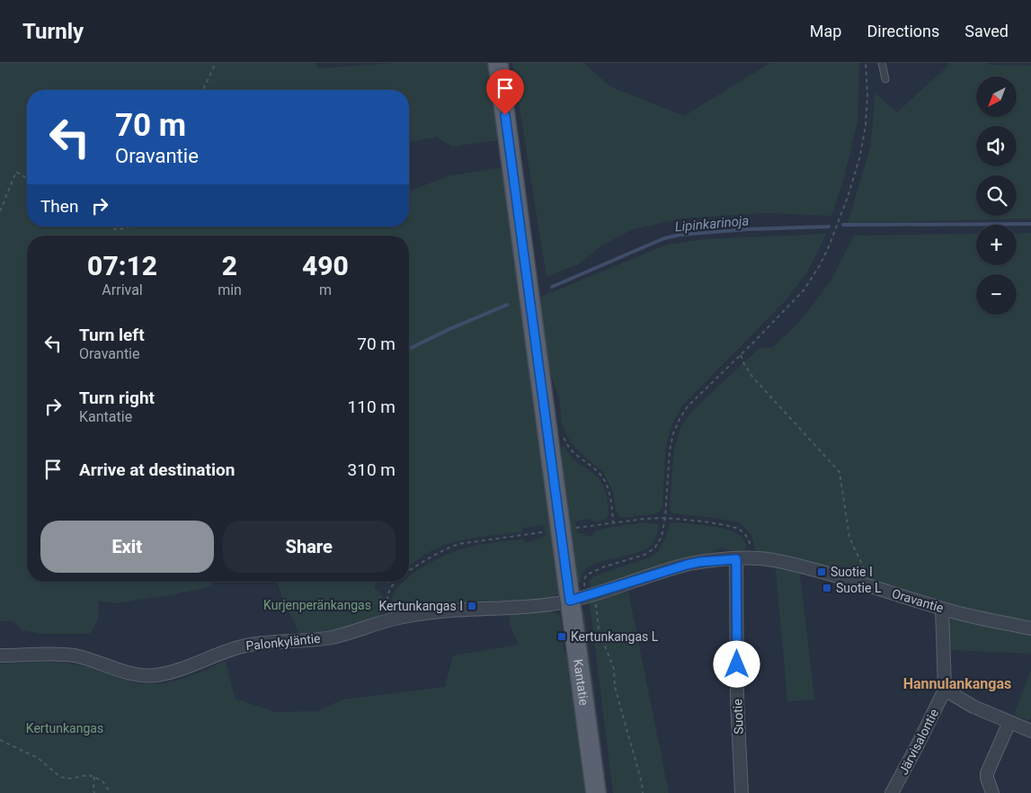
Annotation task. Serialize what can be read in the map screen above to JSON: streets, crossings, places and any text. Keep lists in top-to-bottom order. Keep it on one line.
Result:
{"streets":{"main road":["Kantatie"],"street":["Oravantie","Palonkyläntie","Suotie","Järvisalontie"]},"crossings":[["Oravantie","Palonkyläntie"],["Oravantie","Kantatie"],["Oravantie","Suotie"],["Oravantie","Järvisalontie"],["Palonkyläntie","Kantatie"]],"districts":["Hannulankangas"],"water":["Lipinkarinoja"],"parks":["Kurjenperänkangas","Kertunkangas"],"places":{"transit":["Suotie I","Suotie L","Kertunkangas I","Kertunkangas L"]},"north":"bottom left","page":{"header":"Turnly","nav":["Map","Directions","Saved"],"map_buttons":["+","−"],"turn":["70 m","Oravantie"],"then":"Then","eta":["07:12","Arrival","2","min","490","m"],"list":[{"name":"Turn left","note":"Oravantie","value":"70 m"},{"name":"Turn right","note":"Kantatie","value":"110 m"},{"name":"Arrive at destination","value":"310 m"}],"buttons":["Exit","Share"]}}
